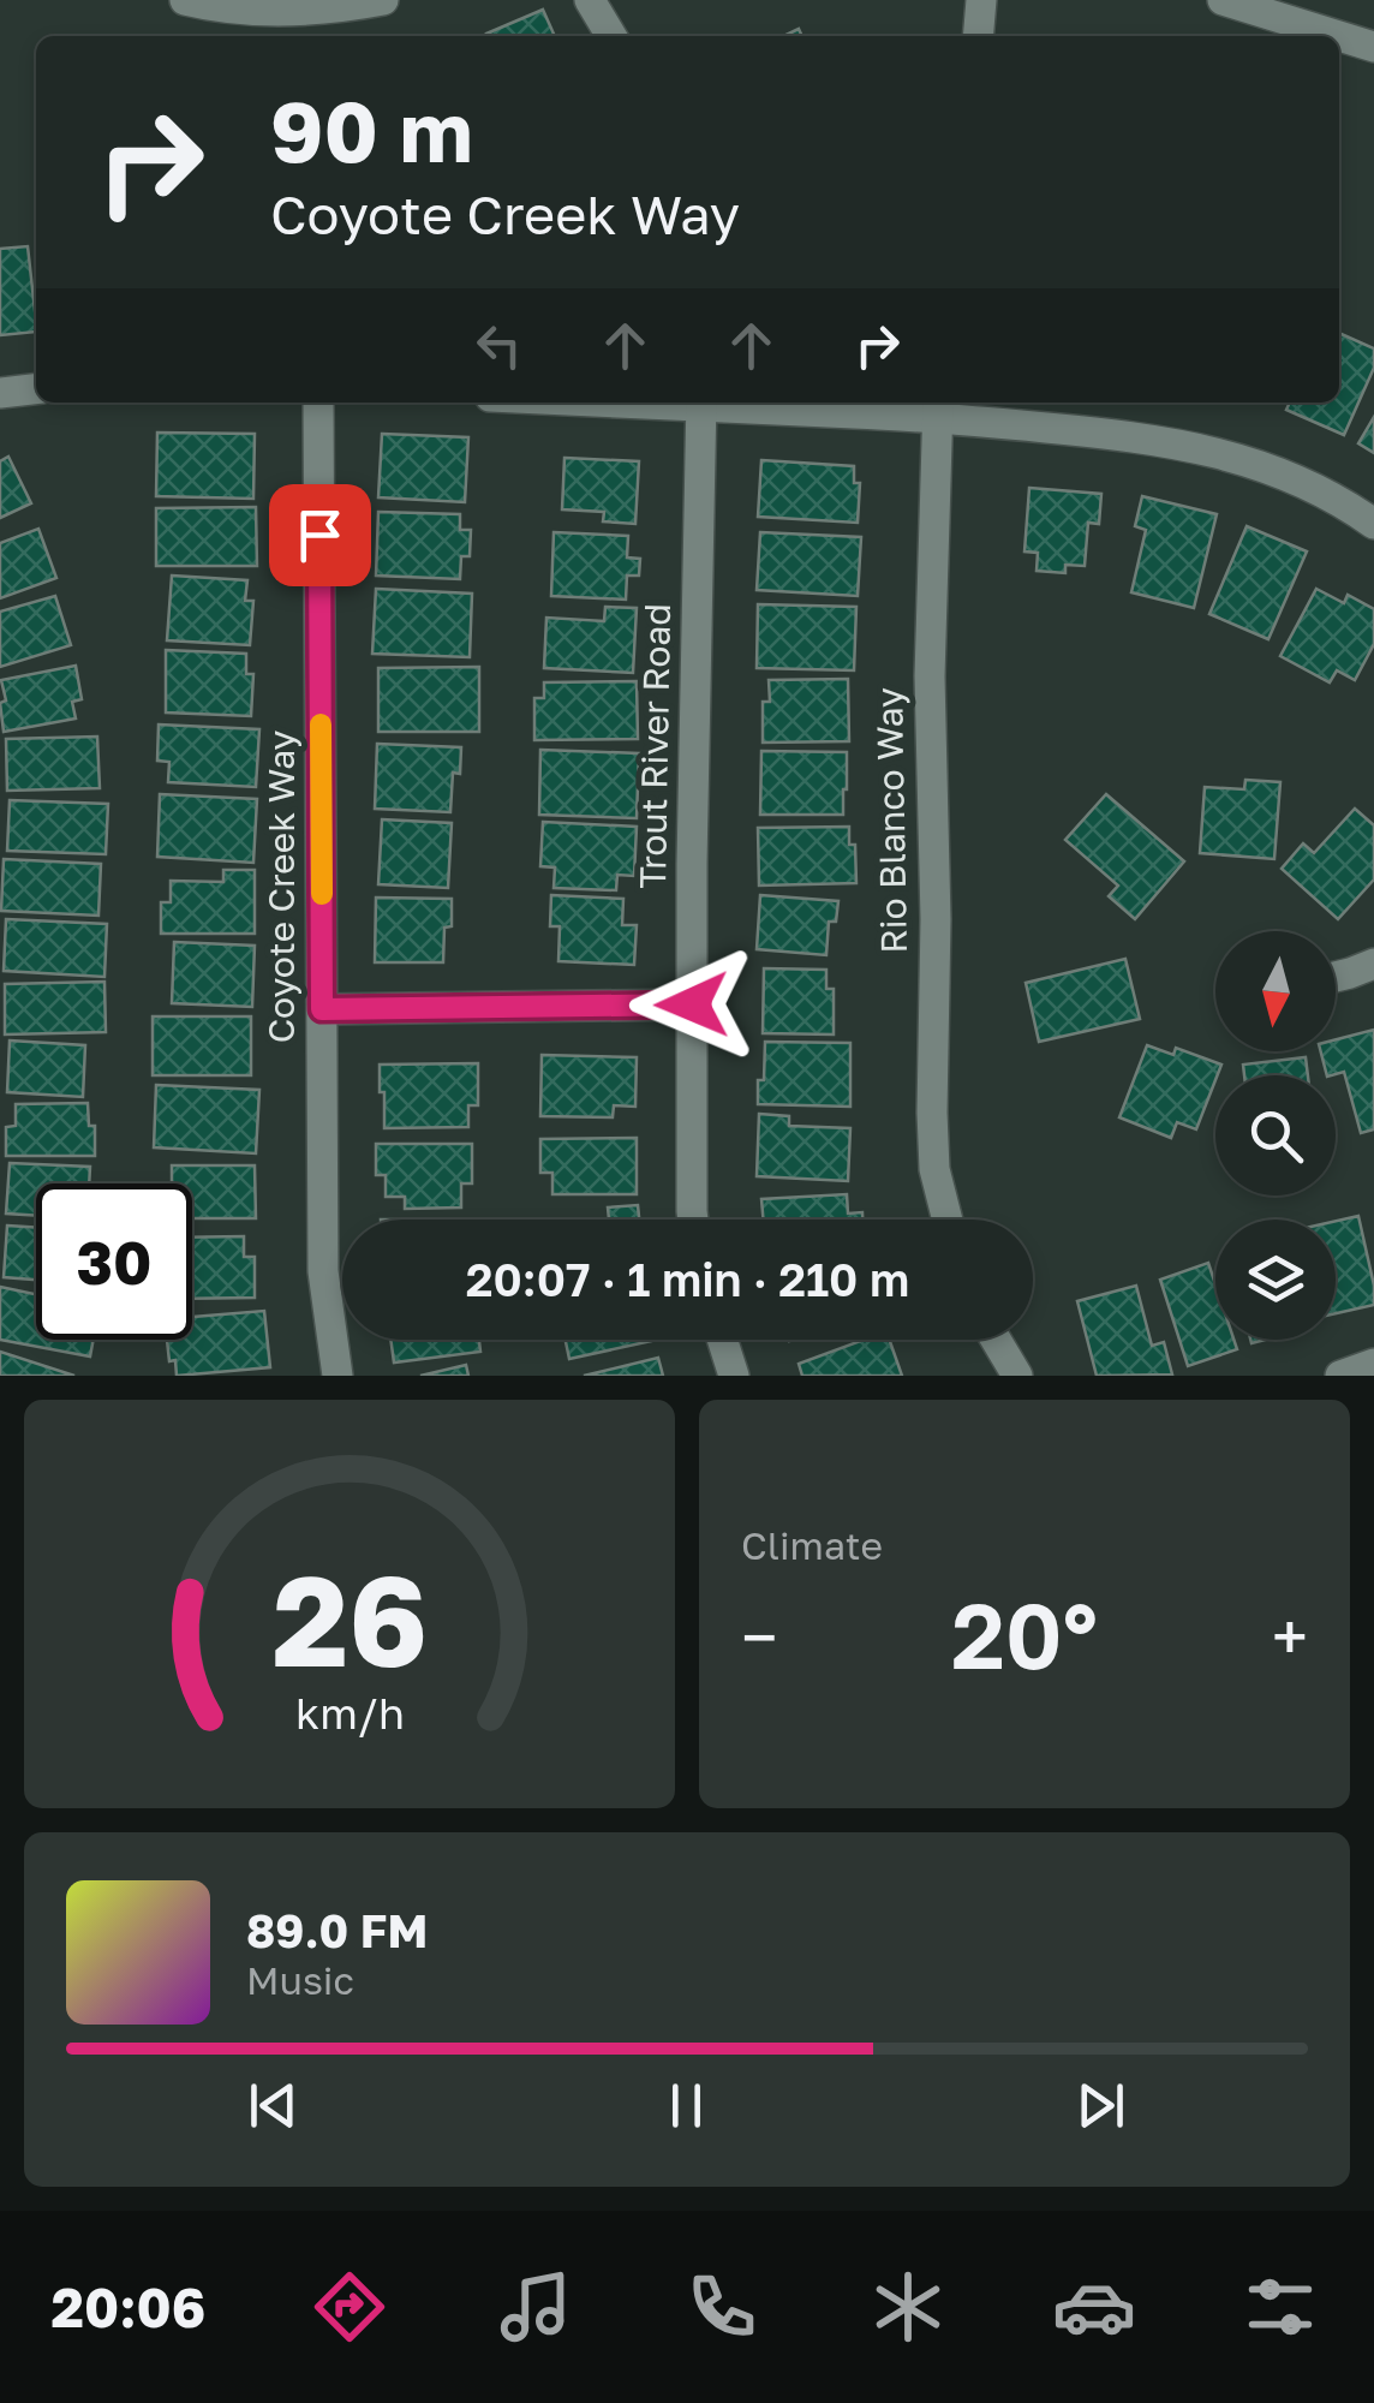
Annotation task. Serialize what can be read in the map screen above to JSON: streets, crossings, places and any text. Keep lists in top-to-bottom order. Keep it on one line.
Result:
{"streets":{"street":["Trout River Road","Rio Blanco Way","Coyote Creek Way"]},"north":"bottom","page":{"turn":["90 m","Coyote Creek Way"],"limit":"30","trip":"20:07 · 1 min · 210 m","tile":"Climate","heat":["−","20°","+"],"song":["89.0 FM","Music"],"tabs":"20:06","gauge":["26","km/h"]}}
